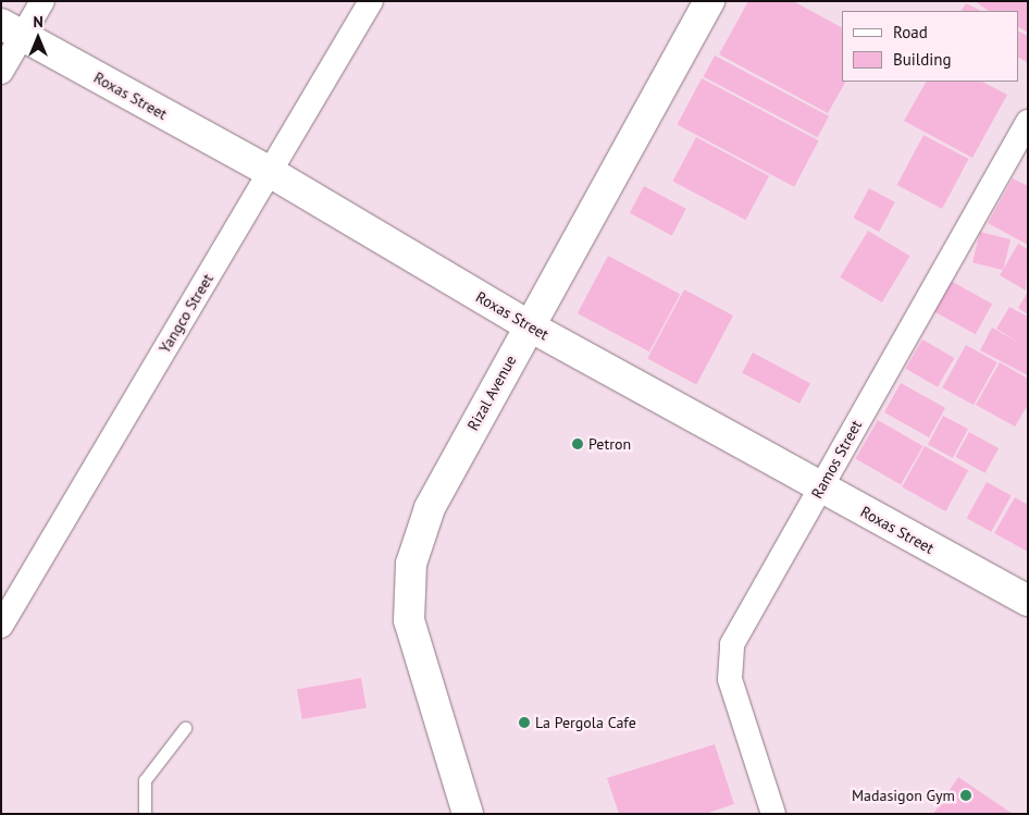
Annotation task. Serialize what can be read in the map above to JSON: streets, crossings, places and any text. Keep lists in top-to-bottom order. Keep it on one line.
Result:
{"streets":{"main road":["Roxas Street","Rizal Avenue"],"street":["Yangco Street","Ramos Street"]},"crossings":[["Roxas Street","Yangco Street"],["Roxas Street","Rizal Avenue"],["Roxas Street","Ramos Street"]],"places":["Petron","La Pergola Cafe","Madasigon Gym"],"legend":["Road","Building"],"north":"top"}
